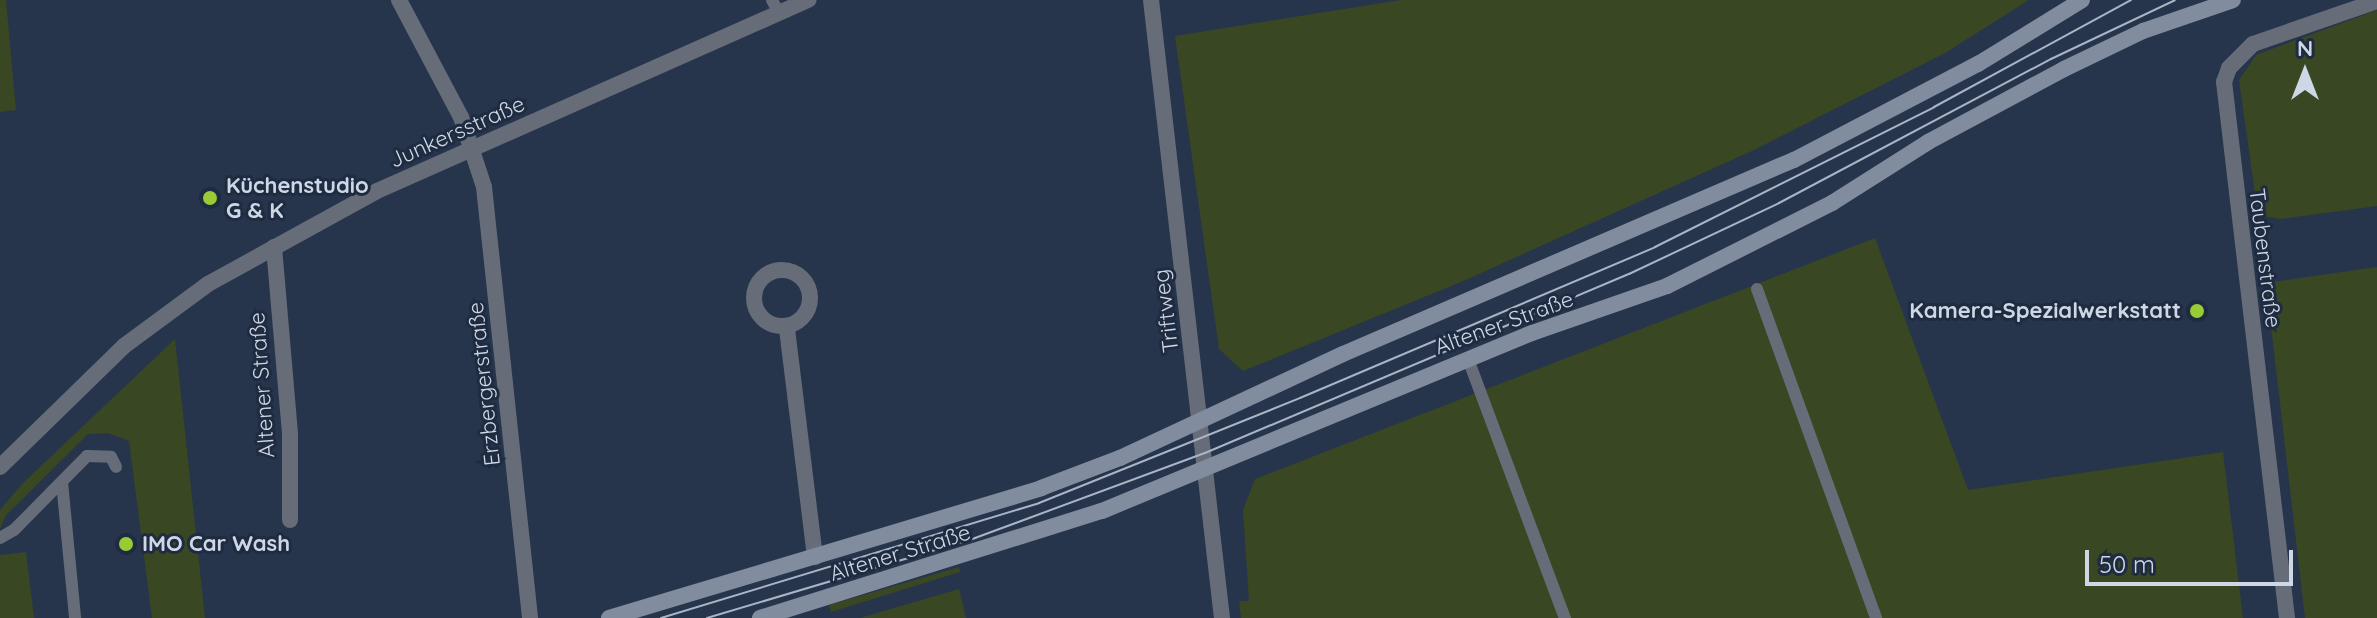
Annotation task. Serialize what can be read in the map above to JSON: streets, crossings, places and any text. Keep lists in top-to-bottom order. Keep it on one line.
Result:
{"streets":{"main road":["Altener Straße"],"street":["Junkersstraße","Taubenstraße","Triftweg","Erzbergerstraße"]},"crossings":[["Junkersstraße","Altener Straße"],["Junkersstraße","Erzbergerstraße"],["Triftweg","Altener Straße"]],"places":["Küchenstudio G & K","Kamera-Spezialwerkstatt","IMO Car Wash"],"scale_bar":"50 m","north":"top"}
